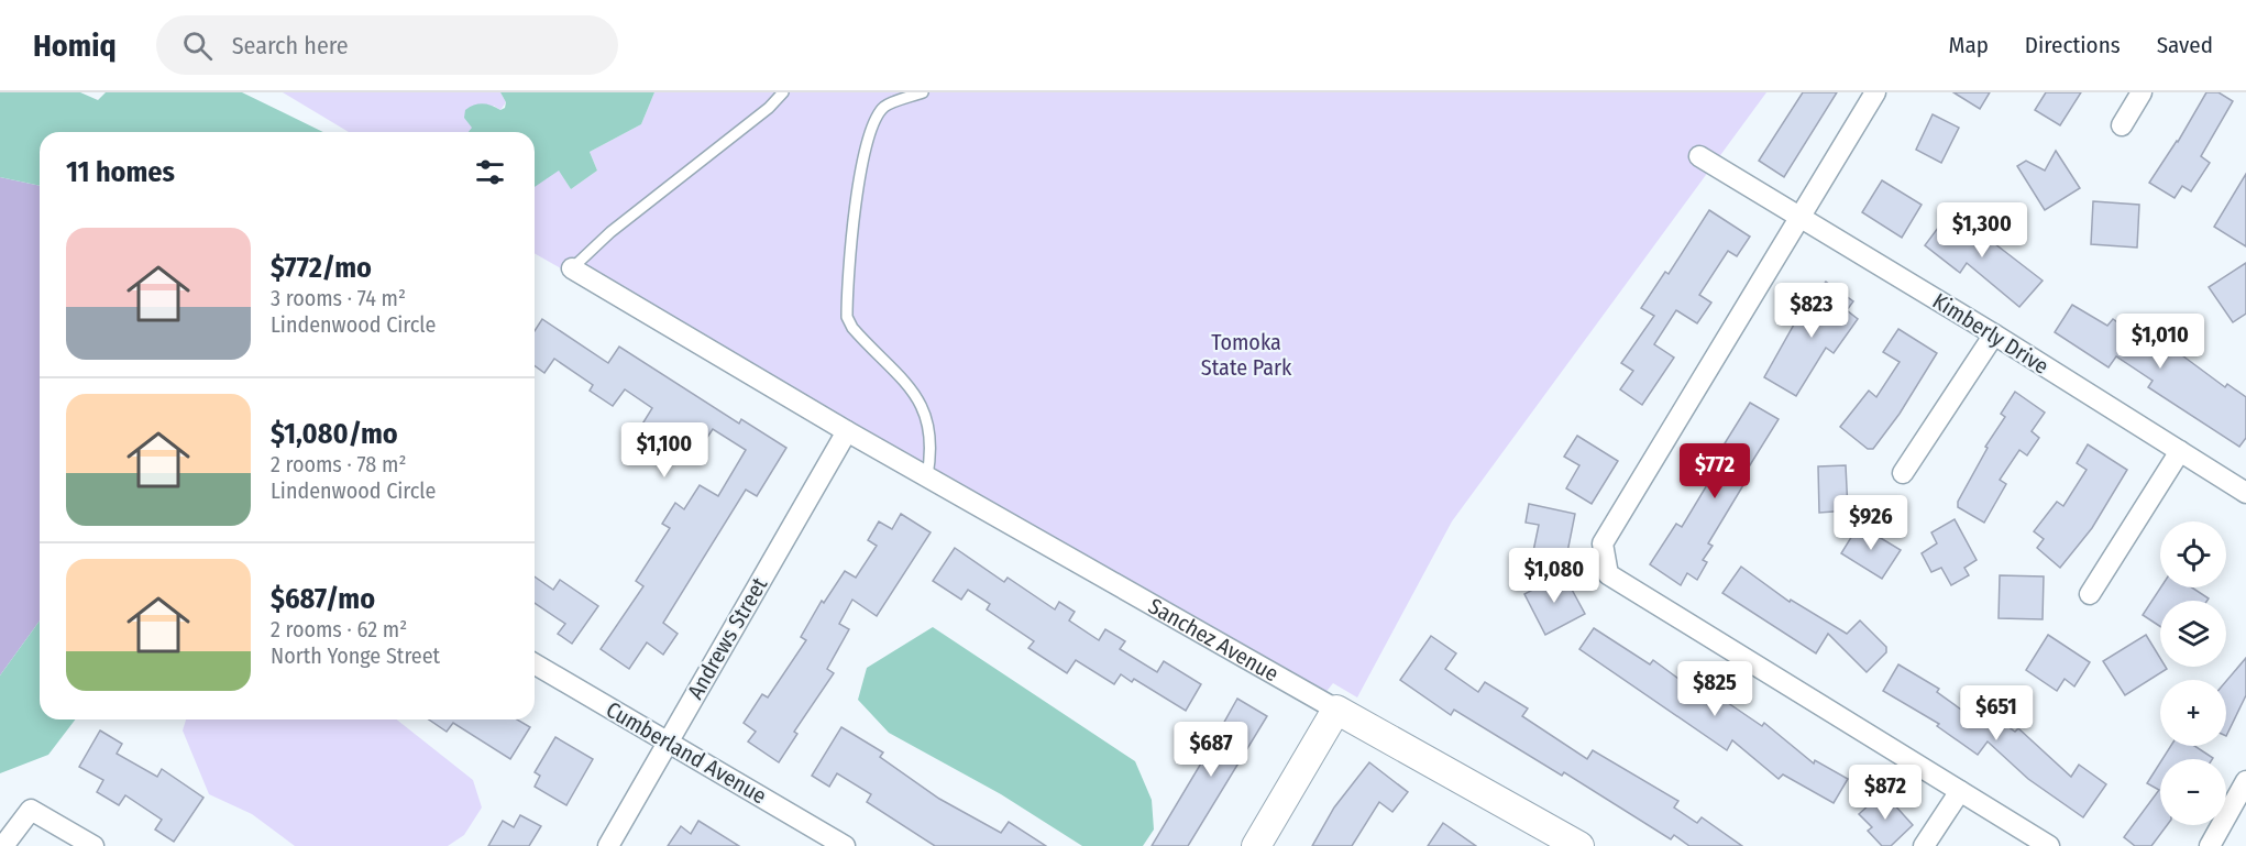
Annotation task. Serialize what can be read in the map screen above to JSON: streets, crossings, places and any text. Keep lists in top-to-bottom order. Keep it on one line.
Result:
{"streets":{"street":["Kimberly Drive","Andrews Street","Sanchez Avenue","Cumberland Avenue"]},"crossings":[["Andrews Street","Sanchez Avenue"],["Andrews Street","Cumberland Avenue"]],"parks":["Tomoka State Park"],"page":{"header":"Homiq","search":"Search here","nav":["Map","Directions","Saved"],"heading":"11 homes","price":["$1,300","$823","$1,010","$1,100","$772","$926","$1,080","$825","$651","$687","$872"],"list":[{"name":"$772/mo","note":"3 rooms · 74 m² · Lindenwood Circle"},{"name":"$1,080/mo","note":"2 rooms · 78 m² · Lindenwood Circle"},{"name":"$687/mo","note":"2 rooms · 62 m² · North Yonge Street"}],"map_buttons":["+","−"]}}
